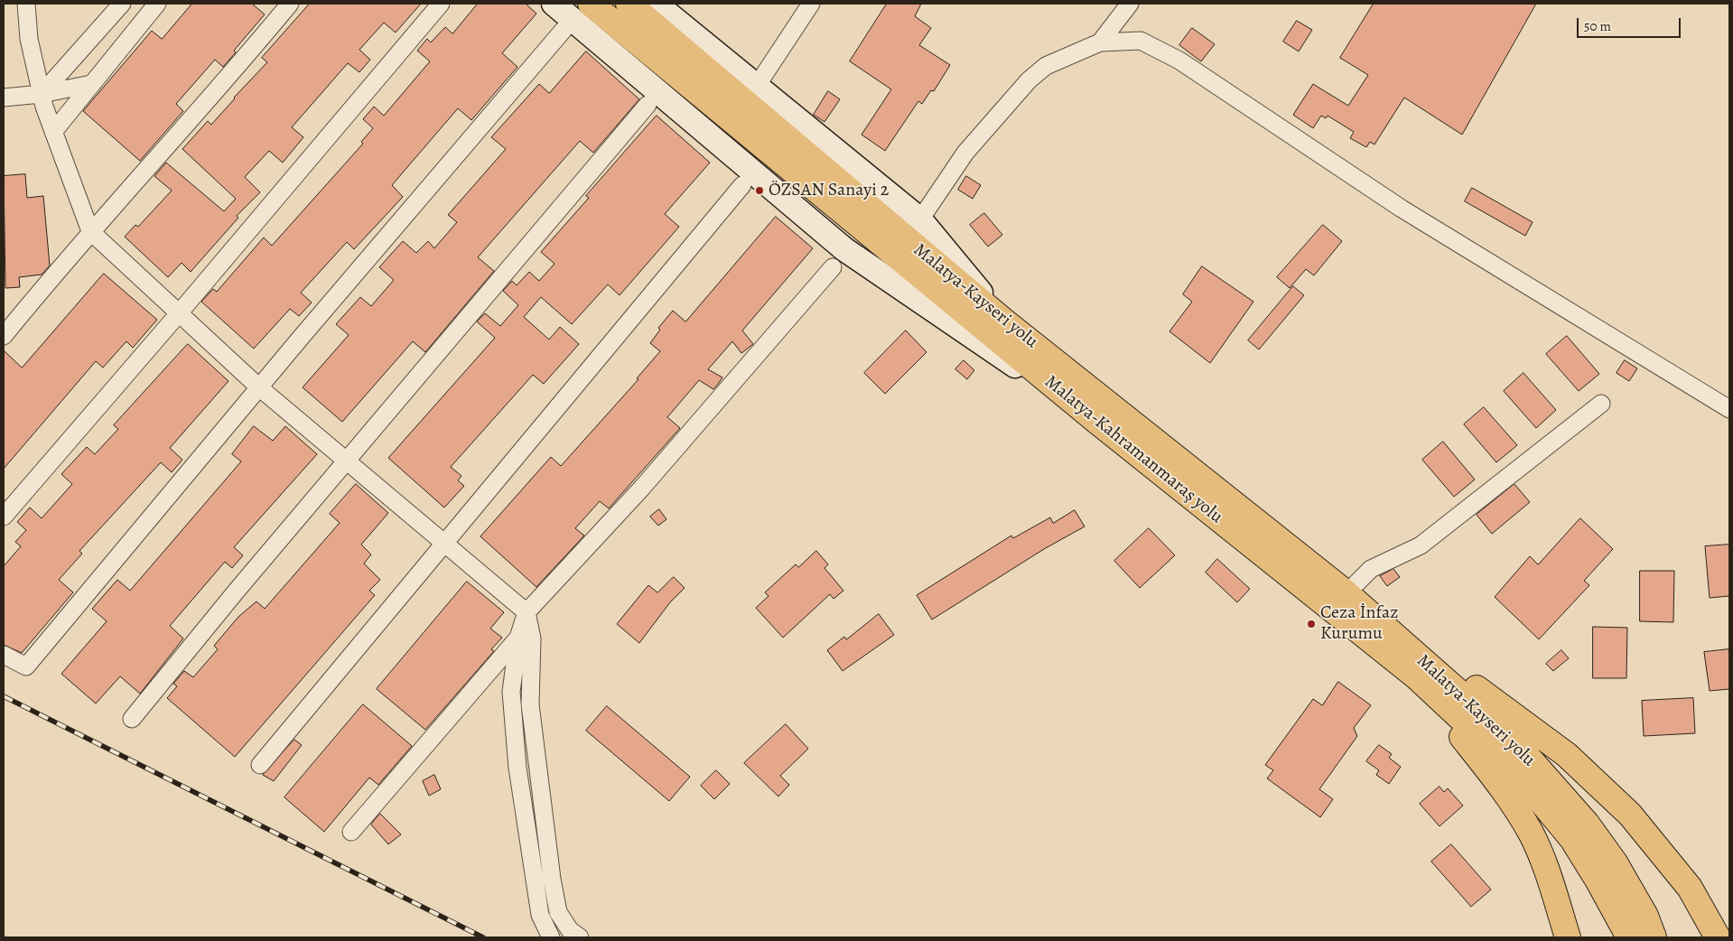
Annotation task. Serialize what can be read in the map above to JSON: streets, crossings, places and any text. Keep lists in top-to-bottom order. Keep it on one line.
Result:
{"streets":{"highway":["Malatya-Kayseri yolu","Malatya-Kahramanmaraş yolu"]},"places":["ÖZSAN Sanayi 2","Ceza İnfaz Kurumu"],"scale_bar":"50 m"}
